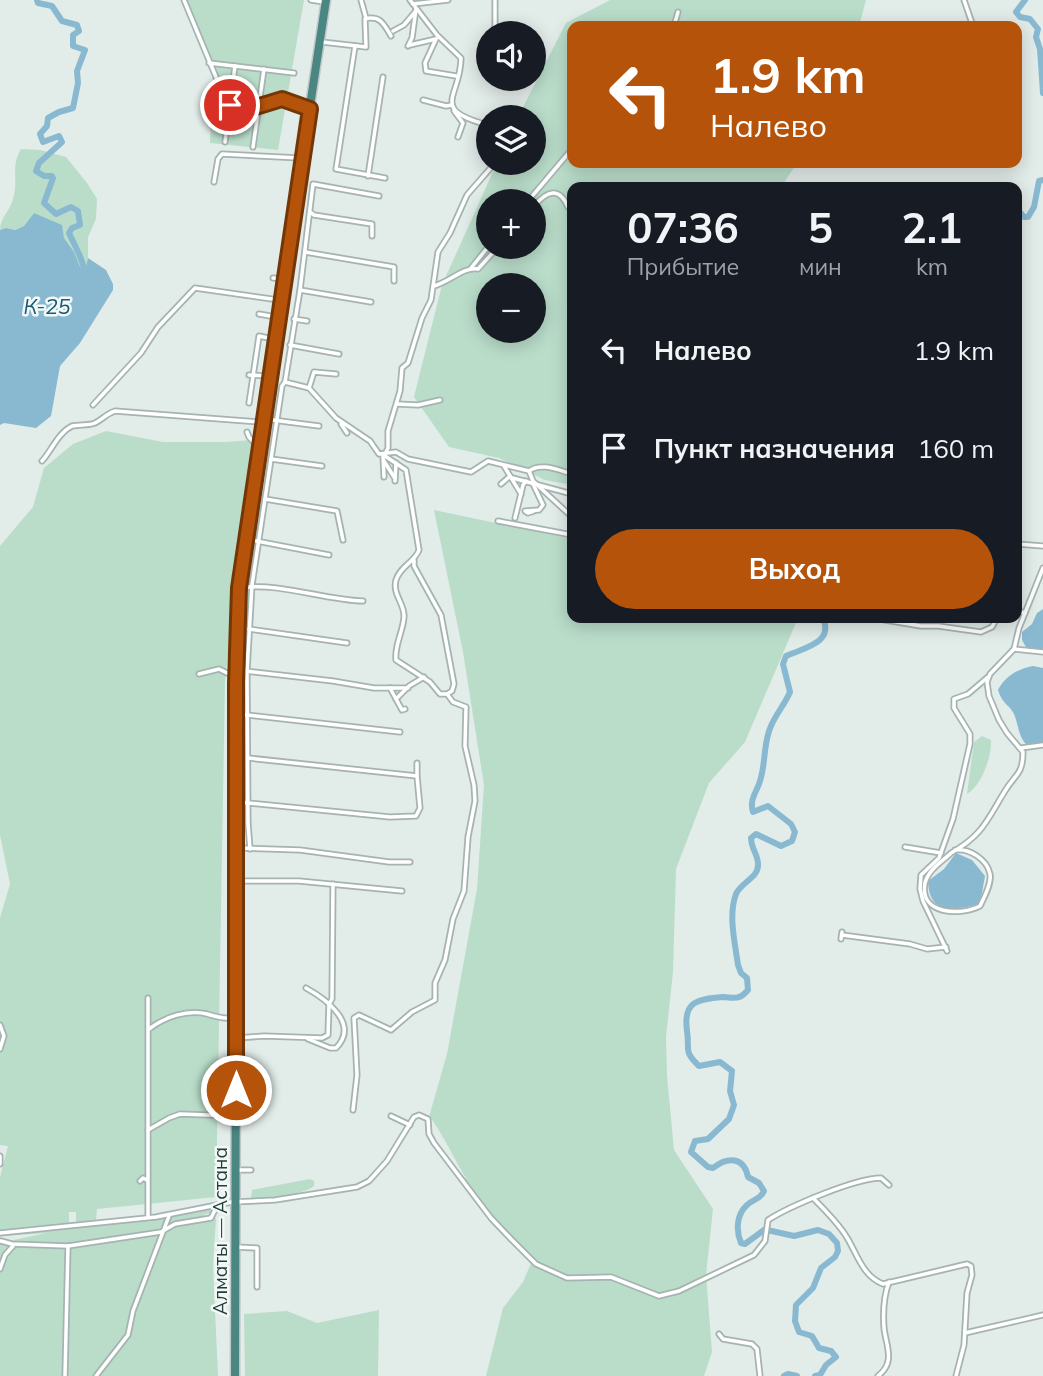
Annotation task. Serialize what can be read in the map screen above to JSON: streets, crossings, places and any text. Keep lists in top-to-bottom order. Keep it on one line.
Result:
{"streets":{"highway":["Алматы — Астана"]},"water":["К-25"],"page":{"map_buttons":["+","−"],"turn":["1.9 km","Налево"],"eta":["07:36","Прибытие","5","мин","2.1","km"],"list":[{"name":"Налево","value":"1.9 km"},{"name":"Пункт назначения","value":"160 m"}],"buttons":"Выход"}}
